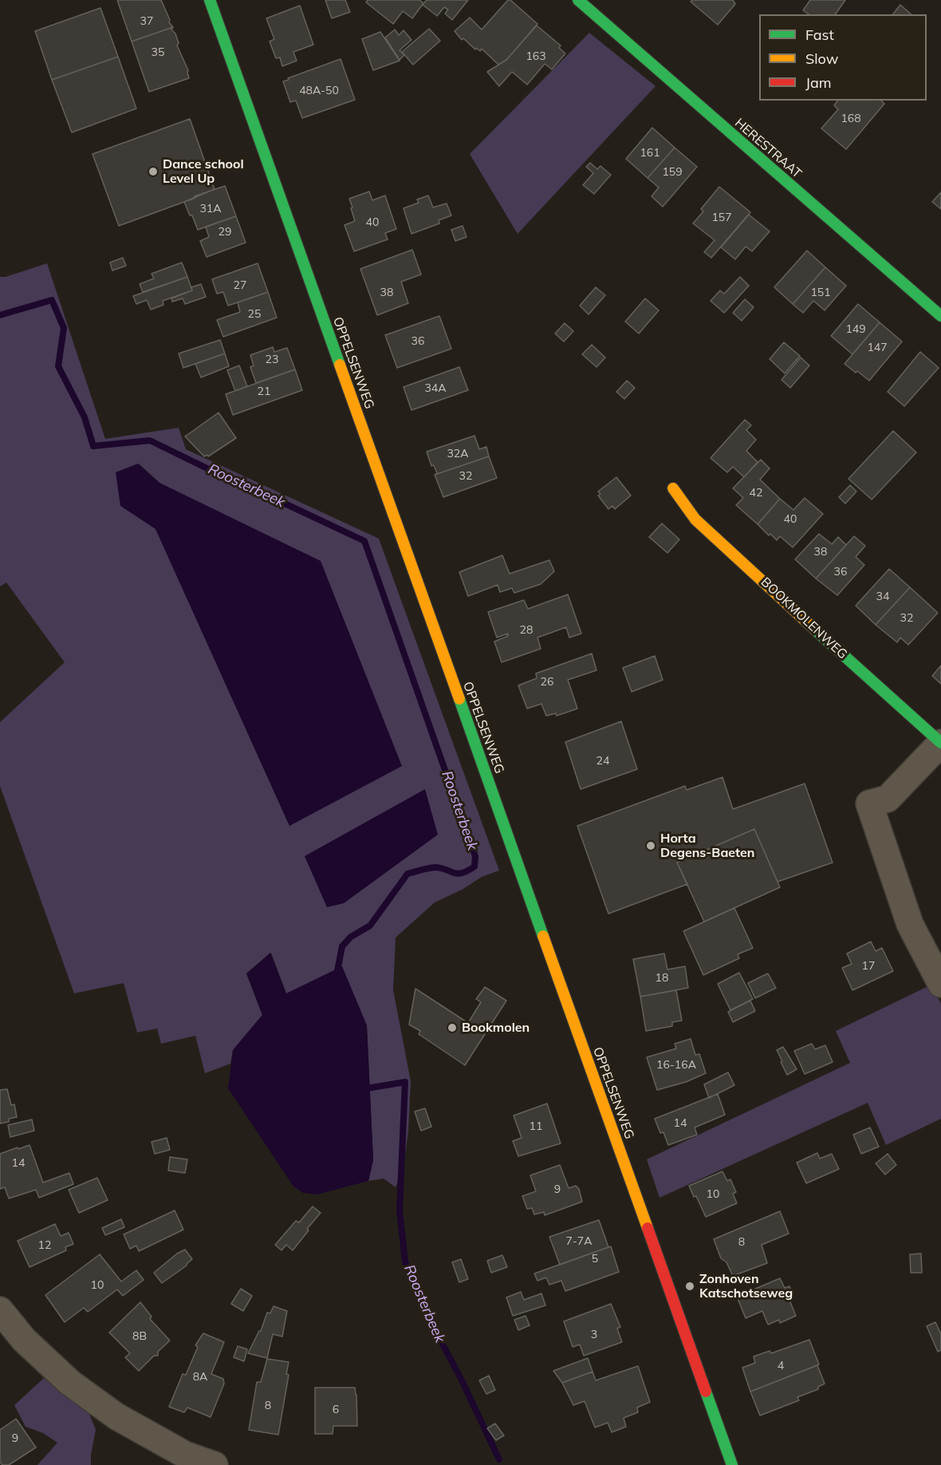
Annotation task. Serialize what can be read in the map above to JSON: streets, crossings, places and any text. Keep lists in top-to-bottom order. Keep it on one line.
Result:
{"streets":{"street":["HERESTRAAT","OPPELSENWEG","BOOKMOLENWEG"]},"water":["Roosterbeek"],"places":["Dance school Level Up","Horta Degens-Baeten","Bookmolen","Zonhoven Katschotseweg"],"house_numbers":["37","35","163","48A-50","168","161","159","31A","157","40","29","27","38","151","25","149","36","147","23","34A","21","32A","32","42","40","38","36","34","32","28","26","24","17","18","16-16A","14","11","14","9","10","7-7A","8","12","5","10","3","8B","4","8A","8","6","9"],"legend":["Fast","Slow","Jam"]}
